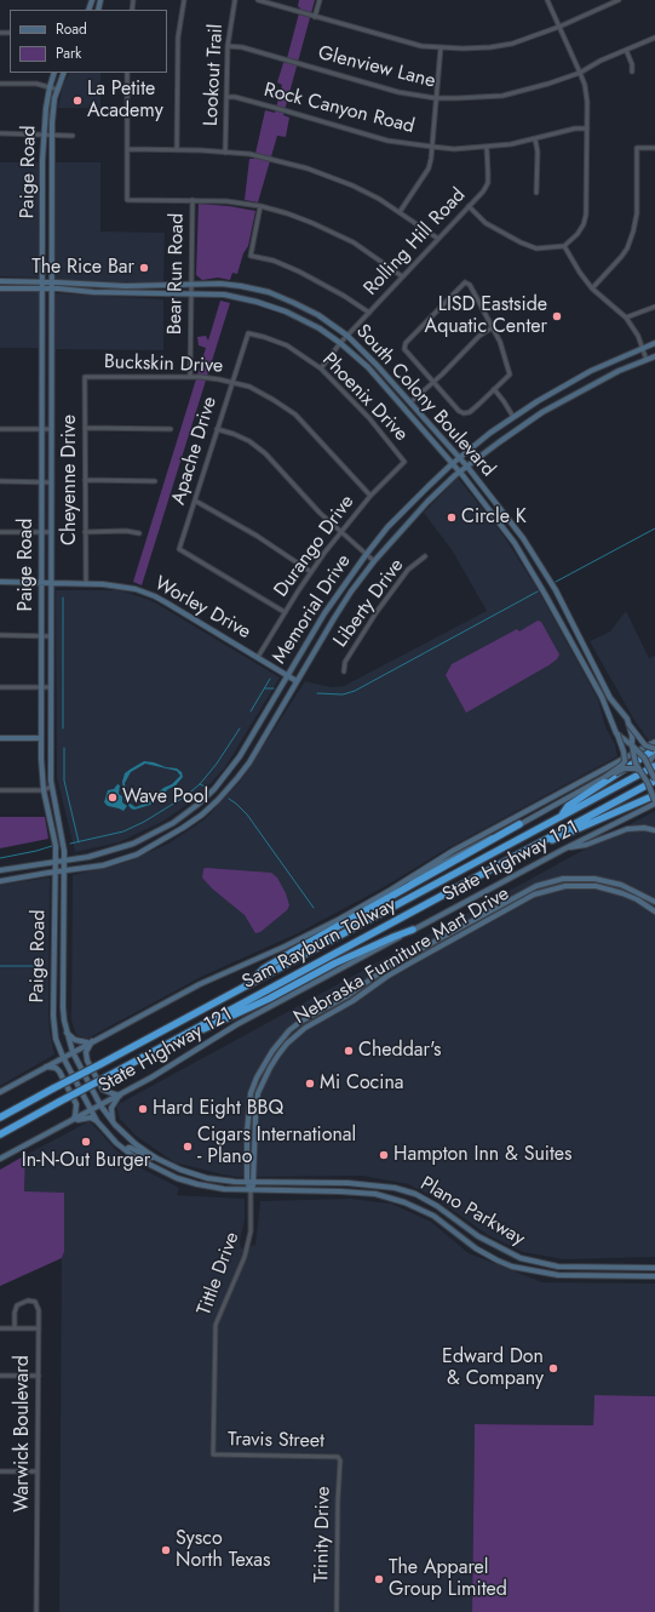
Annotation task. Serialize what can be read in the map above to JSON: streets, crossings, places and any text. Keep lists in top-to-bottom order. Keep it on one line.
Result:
{"streets":{"highway":["Sam Rayburn Tollway"],"main road":["Paige Road","South Colony Boulevard","Worley Drive","Memorial Drive","State Highway 121","Nebraska Furniture Mart Drive","Plano Parkway"],"street":["Glenview Lane","Lookout Trail","Rock Canyon Road","Rolling Hill Road","Bear Run Road","Buckskin Drive","Phoenix Drive","Apache Drive","Cheyenne Drive","Durango Drive","Liberty Drive","Tittle Drive","Warwick Boulevard","Travis Street","Trinity Drive"]},"crossings":[["Glenview Lane","Lookout Trail"],["Lookout Trail","Rock Canyon Road"],["Rock Canyon Road","Rolling Hill Road"],["Paige Road","South Colony Boulevard"],["Paige Road","Worley Drive"],["Paige Road","Memorial Drive"],["Paige Road","State Highway 121"],["Paige Road","Plano Parkway"],["Rolling Hill Road","Phoenix Drive"],["Rolling Hill Road","South Colony Boulevard"],["Bear Run Road","Buckskin Drive"],["Bear Run Road","South Colony Boulevard"],["Buckskin Drive","Apache Drive"],["Buckskin Drive","Cheyenne Drive"],["Buckskin Drive","Durango Drive"],["Phoenix Drive","Apache Drive"],["Phoenix Drive","Durango Drive"],["South Colony Boulevard","Memorial Drive"],["South Colony Boulevard","Sam Rayburn Tollway"],["Apache Drive","Durango Drive"],["Cheyenne Drive","Worley Drive"],["Durango Drive","Worley Drive"],["Worley Drive","Memorial Drive"],["State Highway 121","Plano Parkway"],["Nebraska Furniture Mart Drive","Plano Parkway"],["Nebraska Furniture Mart Drive","Tittle Drive"],["Plano Parkway","Tittle Drive"],["Tittle Drive","Travis Street"],["Travis Street","Trinity Drive"]],"places":["La Petite Academy","The Rice Bar","LISD Eastside Aquatic Center","Circle K","Wave Pool","Cheddar's","Mi Cocina","Hard Eight BBQ","In-N-Out Burger","Cigars International - Plano","Hampton Inn & Suites","Edward Don & Company","Sysco North Texas","The Apparel Group Limited"],"legend":["Road","Park"]}
